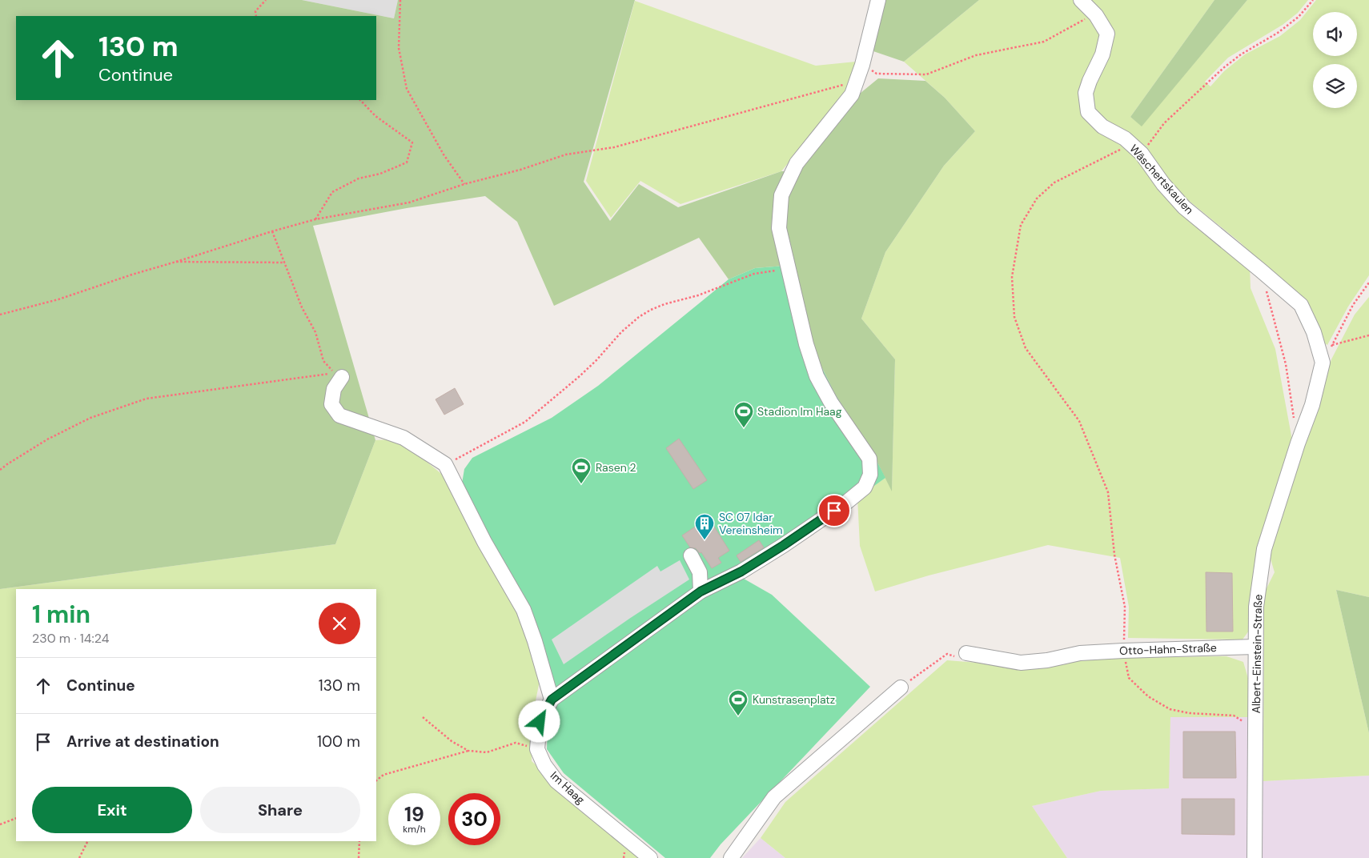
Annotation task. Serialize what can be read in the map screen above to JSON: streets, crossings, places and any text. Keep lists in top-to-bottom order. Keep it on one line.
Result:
{"streets":{"street":["Wäschertskaulen","Otto-Hahn-Straße","Albert-Einstein-Straße","Im Haag"]},"crossings":[["Wäschertskaulen","Albert-Einstein-Straße"],["Otto-Hahn-Straße","Albert-Einstein-Straße"]],"places":{"sports":["Stadion Im Haag","Rasen 2","Kunstrasenplatz"],"building":["SC 07 Idar Vereinsheim"]},"page":{"turn":["130 m","Continue"],"heading":["1 min","230 m · 14:24"],"list":[{"name":"Continue","value":"130 m"},{"name":"Arrive at destination","value":"100 m"}],"buttons":["Exit","Share"],"speed":"19 km/h","limit":"30"}}
